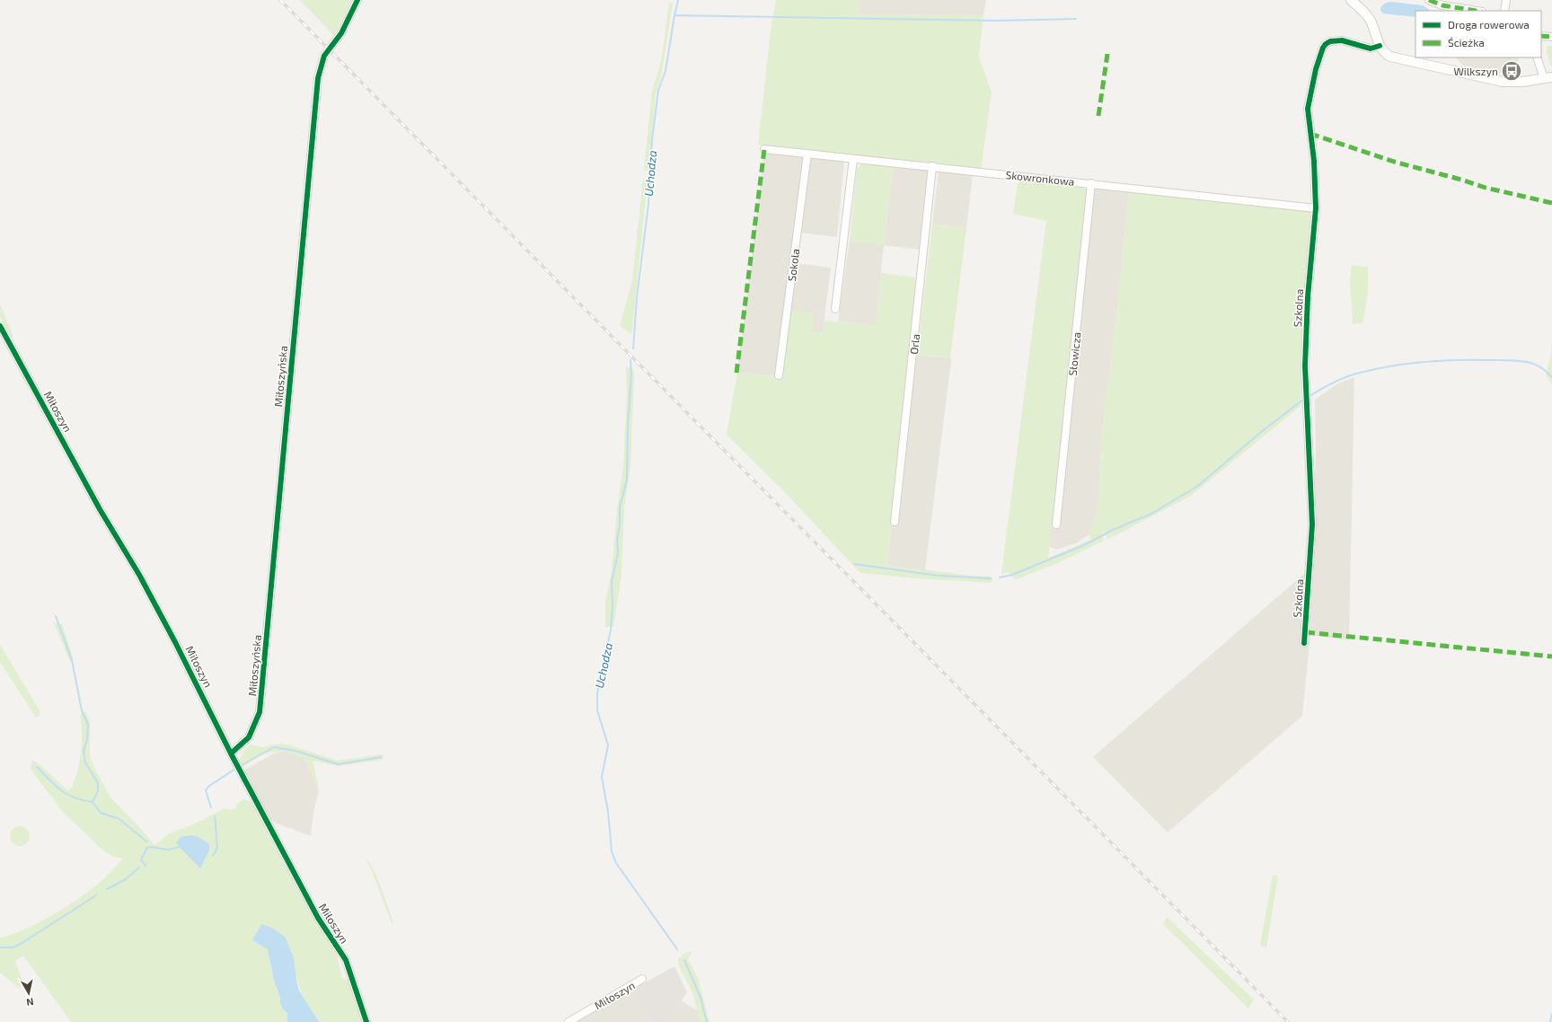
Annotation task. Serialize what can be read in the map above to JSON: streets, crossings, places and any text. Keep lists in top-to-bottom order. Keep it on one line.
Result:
{"streets":{"street":["Skowronkowa","Sokola","Szkolna","Orla","Słowicza","Miłoszyńska","Miłoszyn"]},"crossings":[["Skowronkowa","Sokola"],["Skowronkowa","Szkolna"],["Skowronkowa","Orla"],["Skowronkowa","Słowicza"],["Miłoszyńska","Miłoszyn"]],"water":["Uchodza"],"places":{"bus stop":["Wilkszyn"]},"legend":["Droga rowerowa","Ścieżka"],"north":"bottom"}
